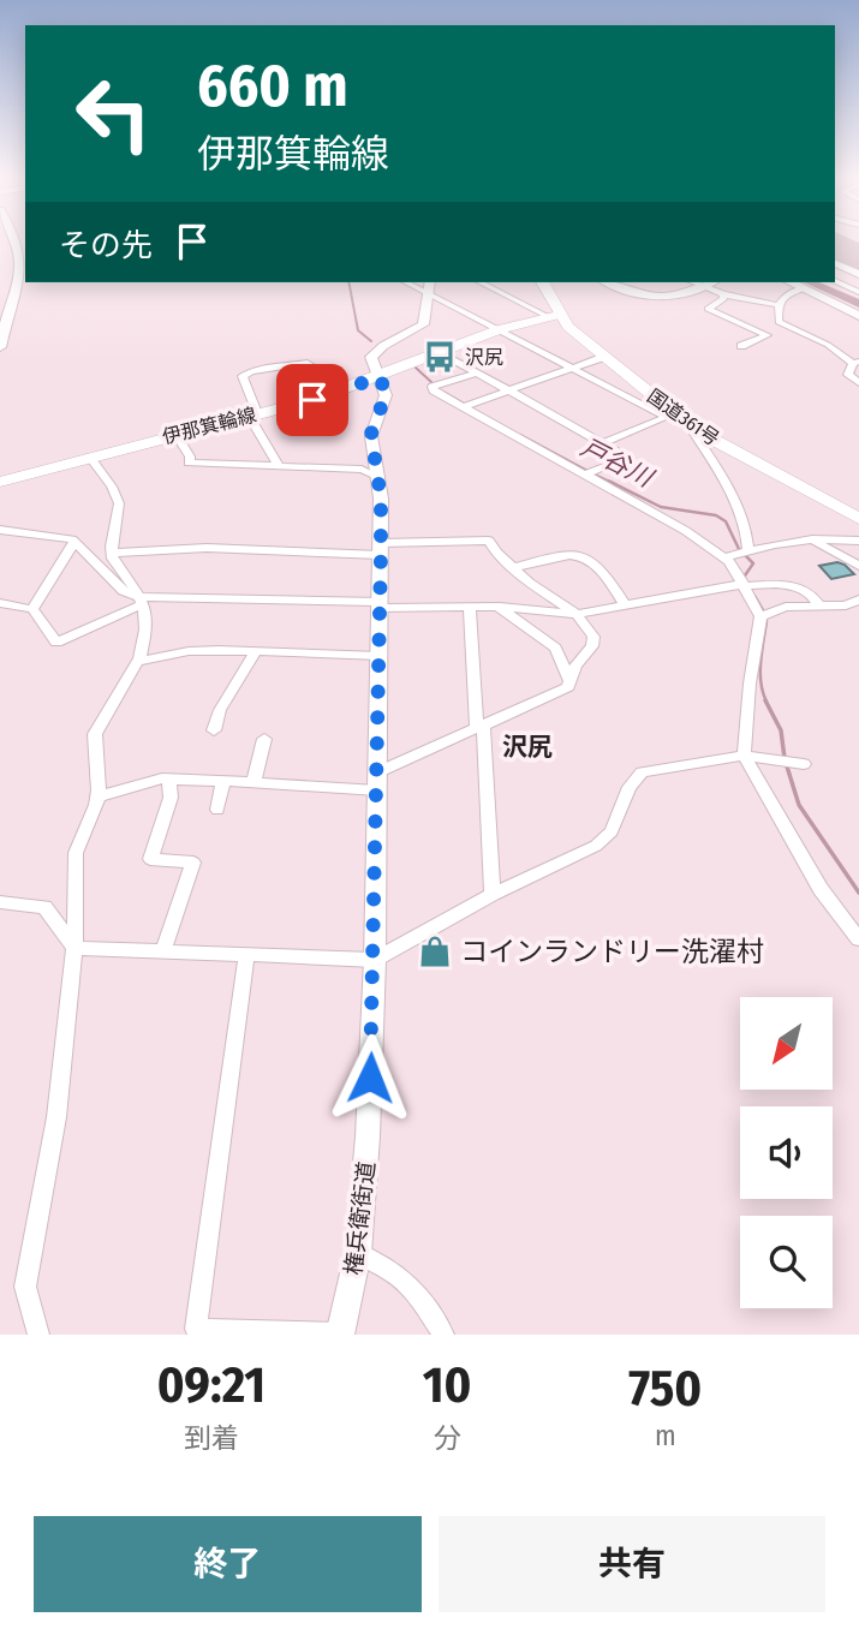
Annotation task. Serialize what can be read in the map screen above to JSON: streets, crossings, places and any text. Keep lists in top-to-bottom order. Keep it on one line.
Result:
{"streets":{"main road":["国道361号","伊那箕輪線"],"street":["権兵衛街道"]},"crossings":[["国道361号","伊那箕輪線"],["伊那箕輪線","権兵衛街道"]],"districts":["沢尻"],"water":["戸谷川"],"places":{"bus stop":["沢尻"],"shop":["コインランドリー洗濯村"]},"north":"bottom left","page":{"turn":["660 m","伊那箕輪線"],"then":"その先","eta":["09:21","到着","10","分","750","m"],"buttons":["終了","共有"]}}
